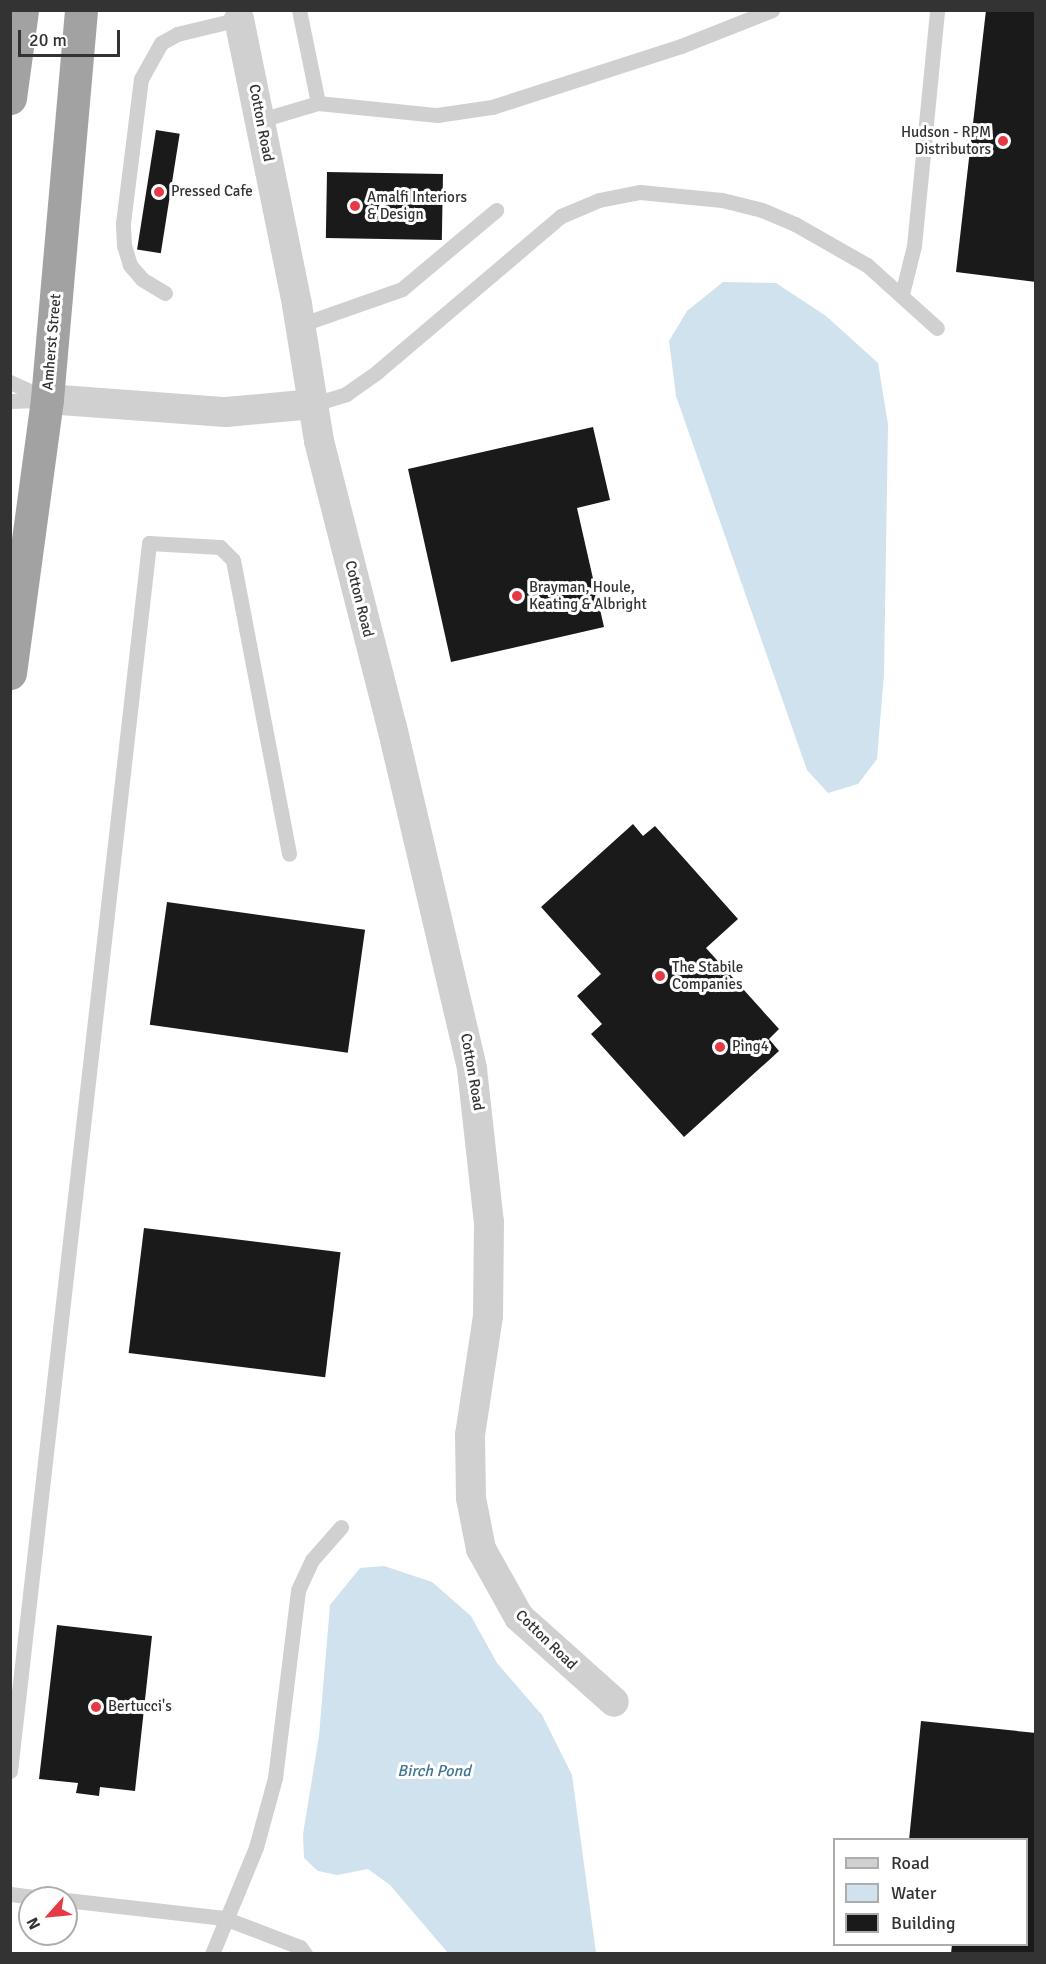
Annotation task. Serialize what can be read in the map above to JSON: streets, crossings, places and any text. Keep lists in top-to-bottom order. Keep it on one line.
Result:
{"streets":{"highway":["Amherst Street"],"street":["Cotton Road"]},"water":["Birch Pond"],"places":["Hudson - RPM Distributors","Pressed Cafe","Amalfi Interiors & Design","Brayman, Houle, Keating & Albright","The Stabile Companies","Ping4","Bertucci's"],"legend":["Road","Water","Building"],"scale_bar":"20 m","north":"bottom left"}
